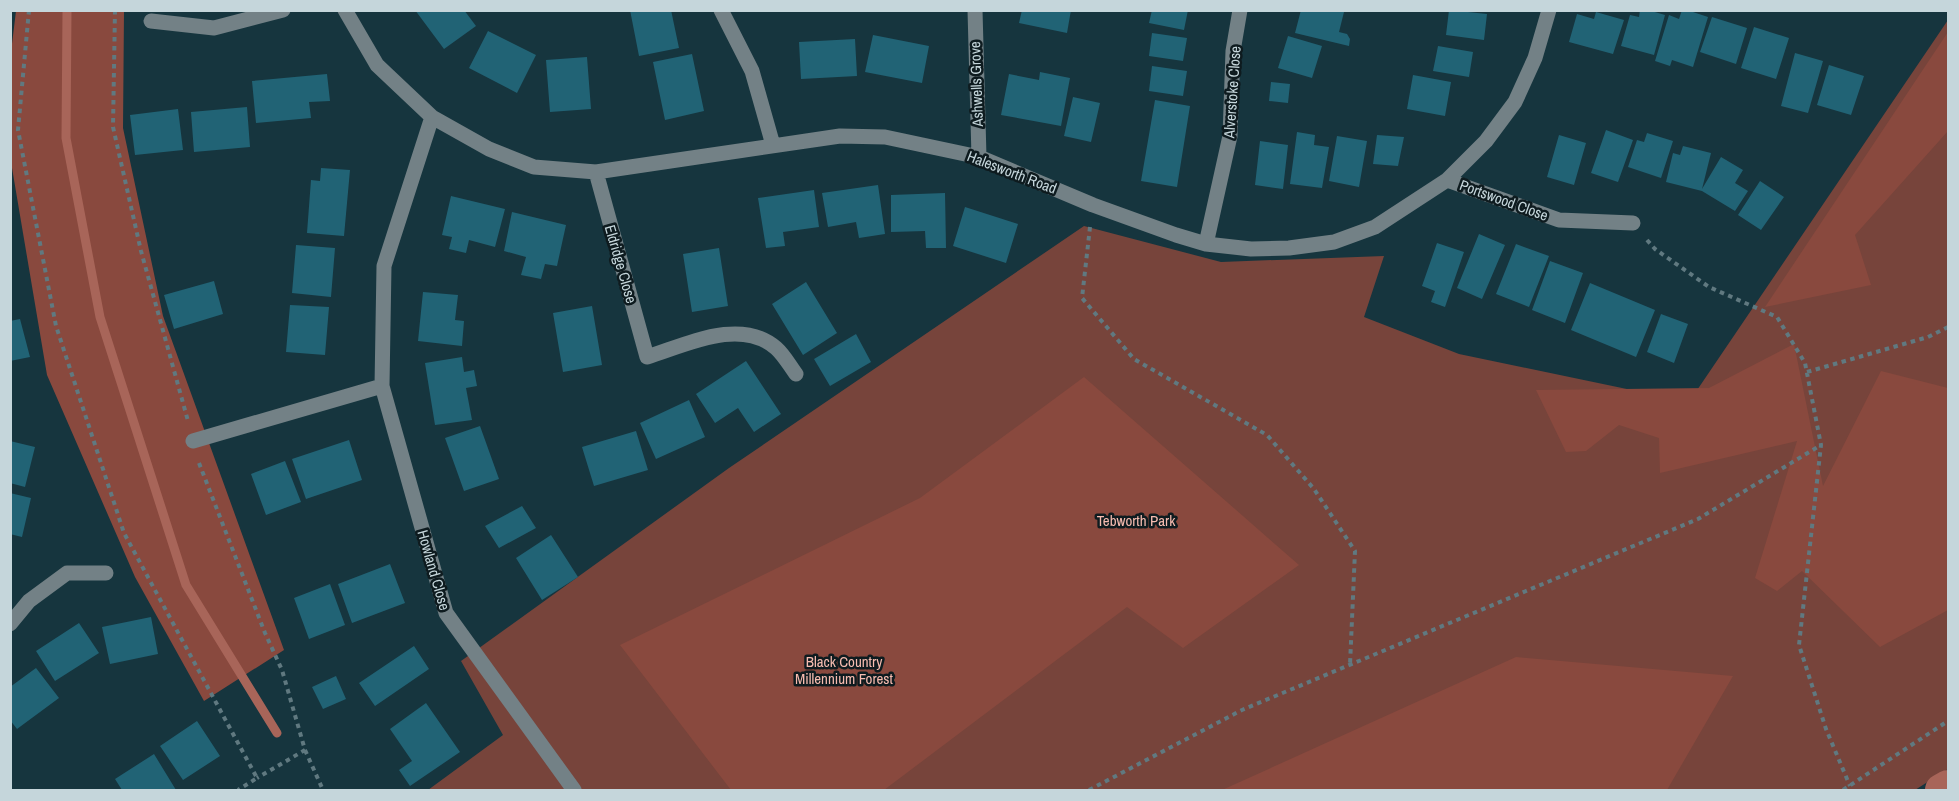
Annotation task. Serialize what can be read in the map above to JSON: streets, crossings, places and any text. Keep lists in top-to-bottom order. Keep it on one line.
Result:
{"streets":{"street":["Ashwells Grove","Alverstoke Close","Halesworth Road","Portswood Close","Eldridge Close","Howland Close"]},"crossings":[["Ashwells Grove","Halesworth Road"],["Alverstoke Close","Halesworth Road"],["Halesworth Road","Portswood Close"],["Halesworth Road","Eldridge Close"],["Halesworth Road","Howland Close"]],"parks":["Tebworth Park","Black Country Millennium Forest"]}
